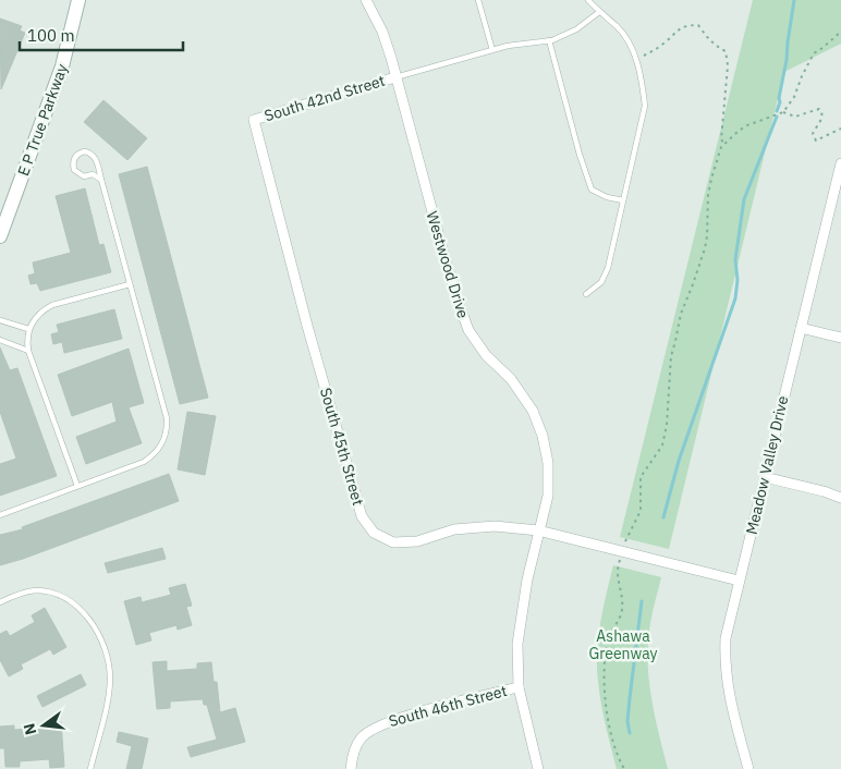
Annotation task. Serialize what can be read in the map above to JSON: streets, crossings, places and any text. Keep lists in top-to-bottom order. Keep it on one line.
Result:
{"streets":{"main road":["E P True Parkway"],"street":["South 42nd Street","Westwood Drive","South 45th Street","Meadow Valley Drive","South 46th Street"]},"crossings":[["South 42nd Street","Westwood Drive"],["South 42nd Street","South 45th Street"],["Westwood Drive","South 45th Street"],["Westwood Drive","South 46th Street"],["South 45th Street","Meadow Valley Drive"]],"parks":["Ashawa Greenway"],"scale_bar":"100 m","north":"left"}
